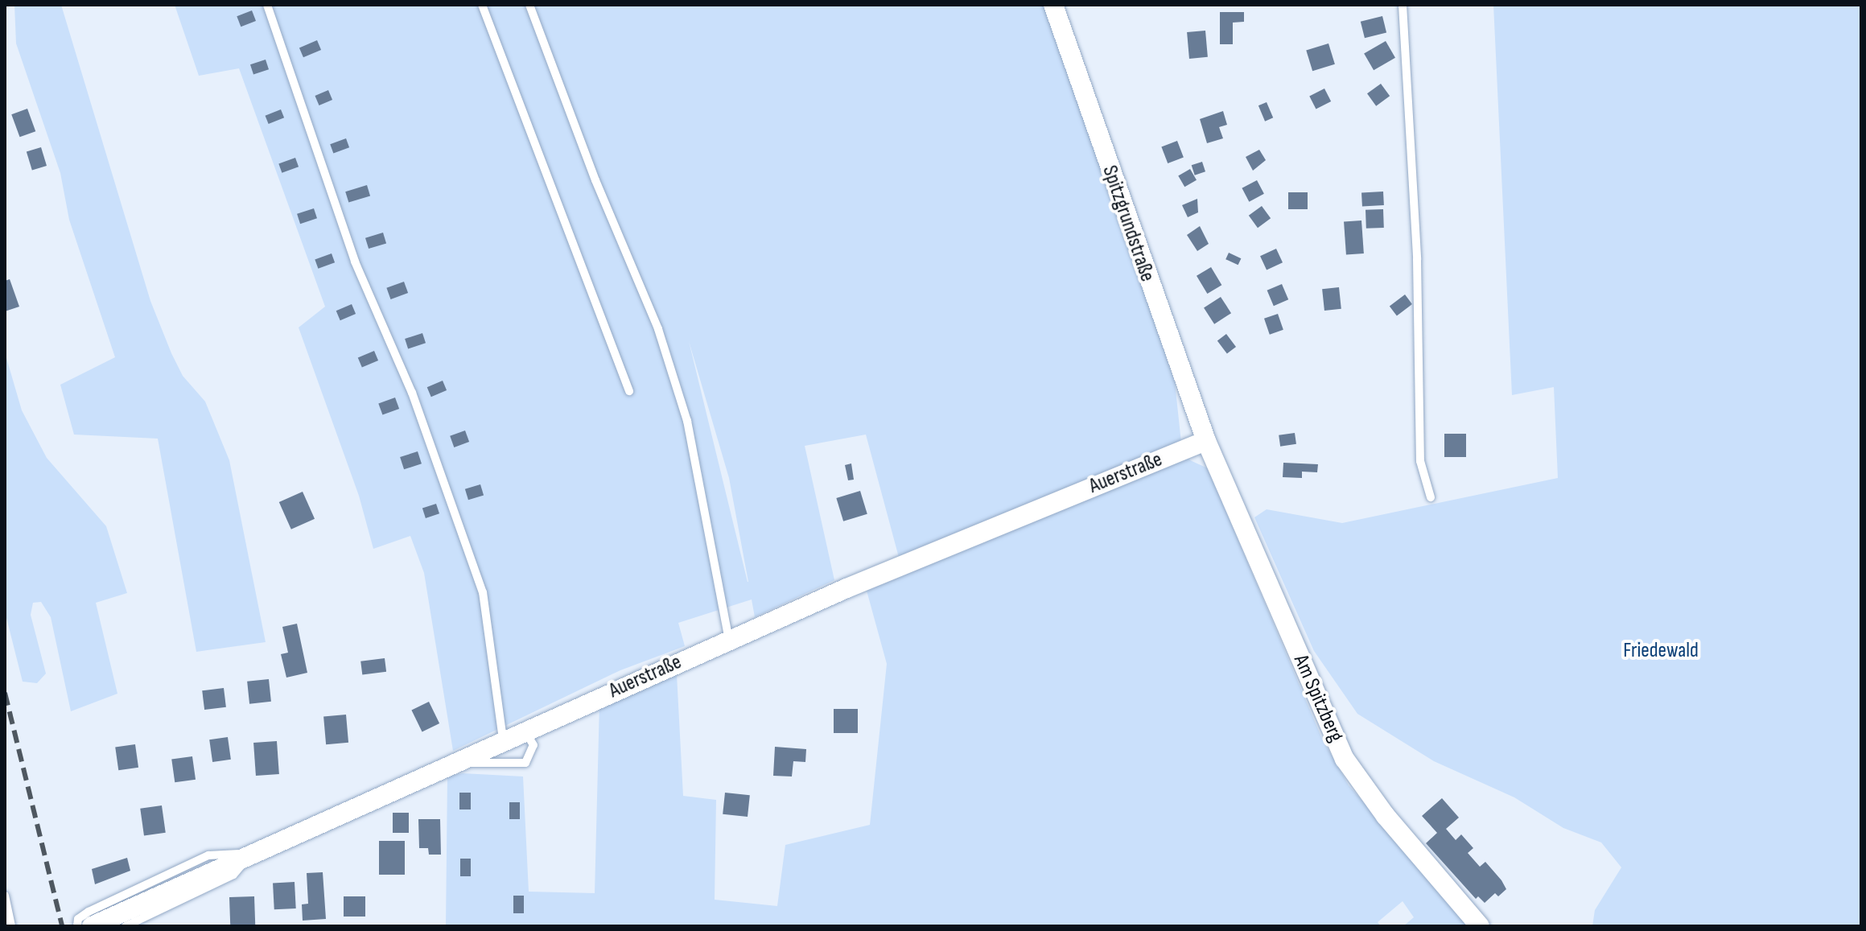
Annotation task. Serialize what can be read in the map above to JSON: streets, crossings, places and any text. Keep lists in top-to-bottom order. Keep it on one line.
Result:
{"streets":{"street":["Spitzgrundstraße","Auerstraße","Am Spitzberg"]},"crossings":[["Spitzgrundstraße","Auerstraße"],["Spitzgrundstraße","Am Spitzberg"],["Auerstraße","Am Spitzberg"]],"parks":["Friedewald"]}
